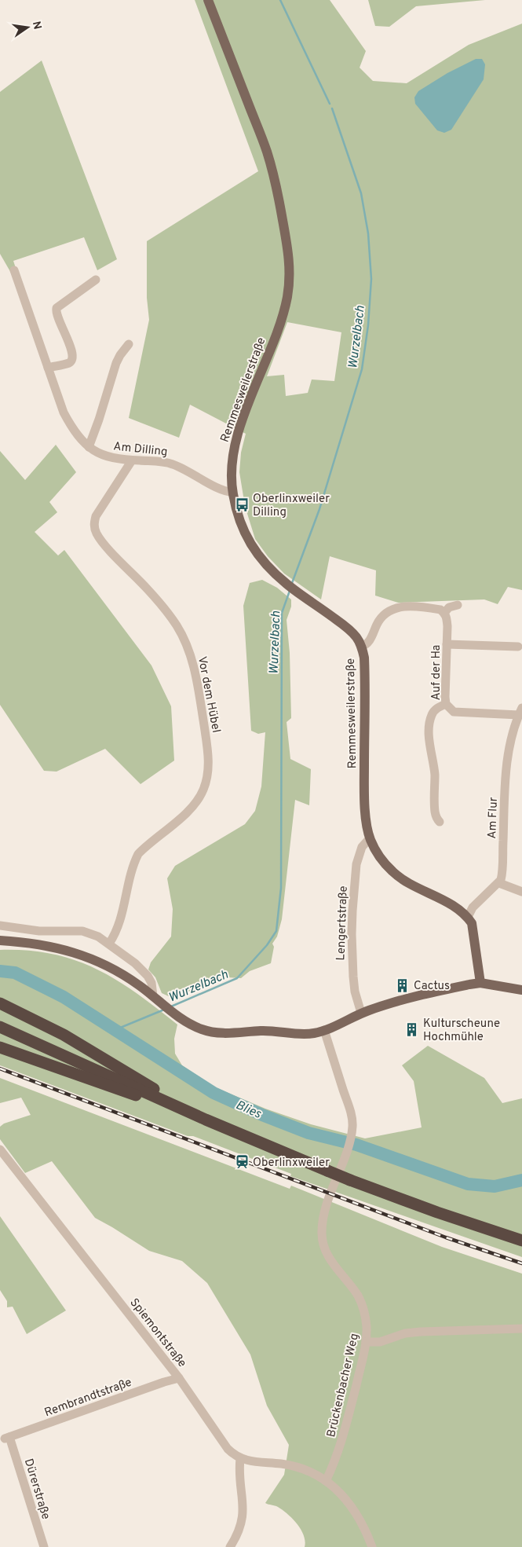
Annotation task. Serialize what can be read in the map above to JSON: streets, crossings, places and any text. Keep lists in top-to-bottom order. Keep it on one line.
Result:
{"streets":{"main road":["Remmesweilerstraße"],"street":["Am Dilling","Auf der Ha","Vor dem Hübel","Am Flur","Lengertstraße","Spiemontstraße","Brückenbacher Weg","Rembrandtstraße","Dürerstraße"]},"crossings":[["Remmesweilerstraße","Am Dilling"],["Remmesweilerstraße","Lengertstraße"],["Am Dilling","Vor dem Hübel"],["Auf der Ha","Am Flur"],["Spiemontstraße","Rembrandtstraße"],["Rembrandtstraße","Dürerstraße"]],"water":["Wurzelbach","Blies"],"places":{"bus stop":["Oberlinxweiler Dilling"],"building":["Cactus","Kulturscheune Hochmühle"],"station":["Oberlinxweiler"]},"north":"right"}
